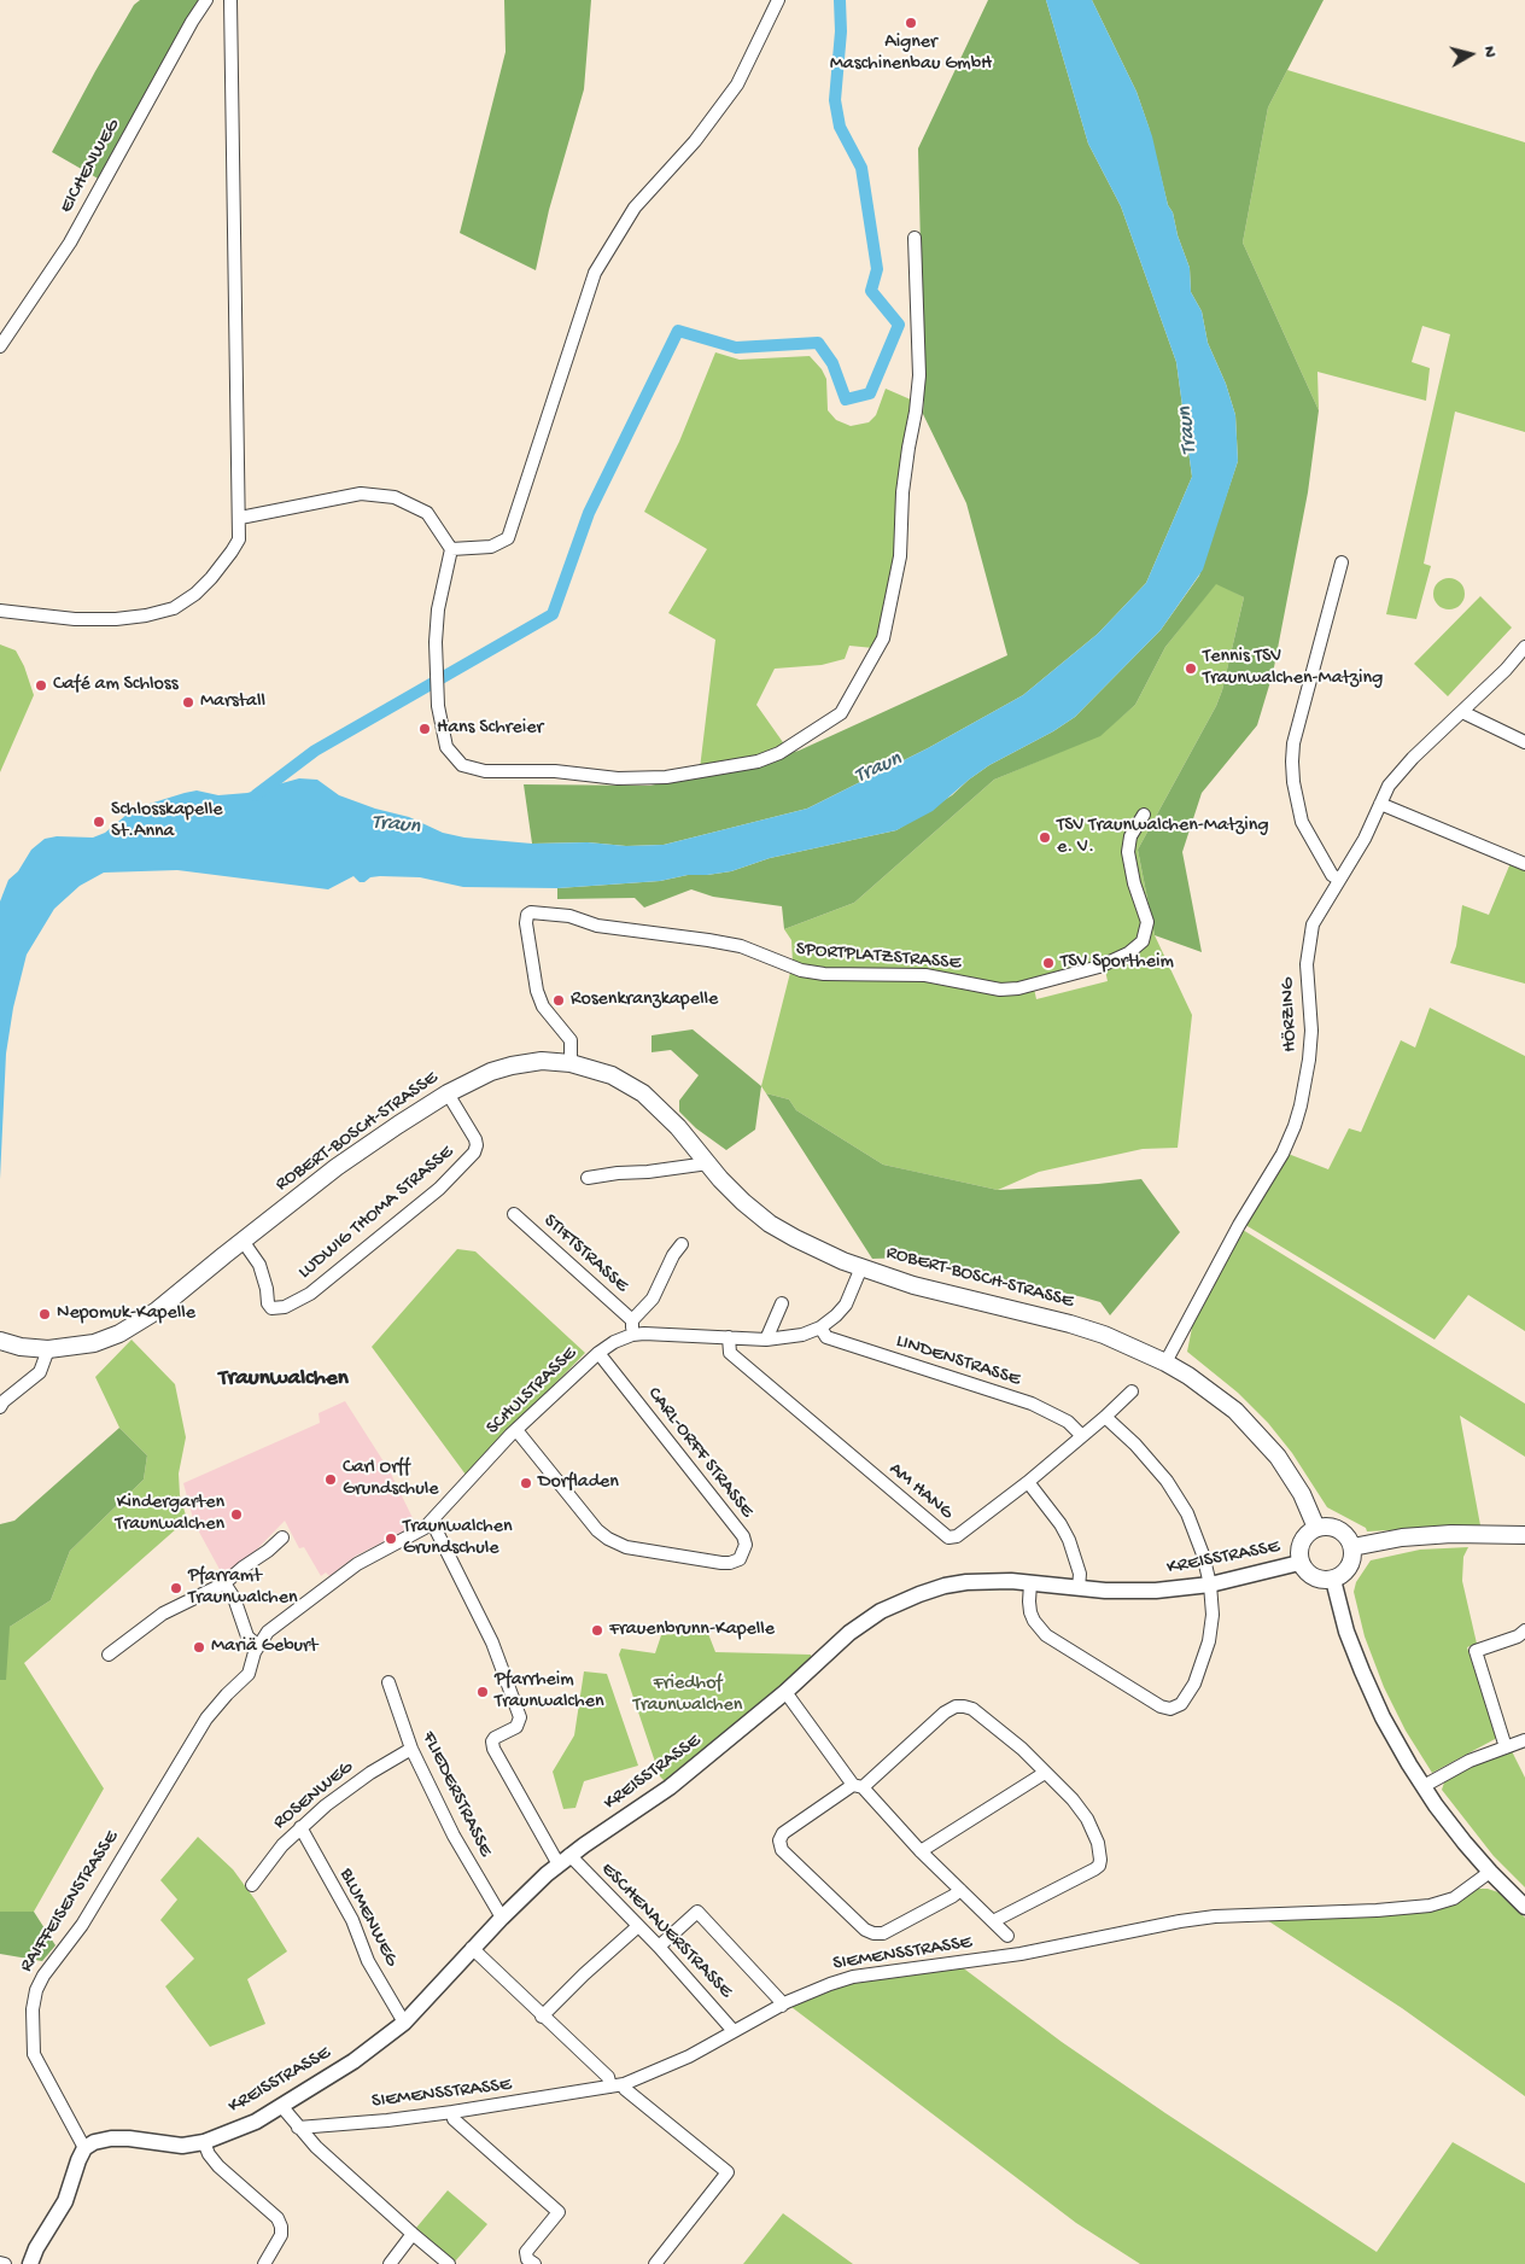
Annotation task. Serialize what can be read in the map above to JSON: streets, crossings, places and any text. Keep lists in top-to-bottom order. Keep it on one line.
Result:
{"streets":{"main road":["ROBERT-BOSCH-STRASSE"],"street":["EICHENWEG","SPORTPLATZSTRASSE","HÖRZING","LUDWIG THOMA STRASSE","STIFTSTRASSE","LINDENSTRASSE","SCHULSTRASSE","CARL-ORFF STRASSE","AM HANG","KREISSTRASSE","FLIEDERSTRASSE","ROSENWEG","RAIFFEISENSTRASSE","BLUMENWEG","ESCHENAUERSTRASSE","SIEMENSSTRASSE"]},"crossings":[["SPORTPLATZSTRASSE","ROBERT-BOSCH-STRASSE"],["HÖRZING","ROBERT-BOSCH-STRASSE"],["ROBERT-BOSCH-STRASSE","LUDWIG THOMA STRASSE"],["ROBERT-BOSCH-STRASSE","SCHULSTRASSE"],["ROBERT-BOSCH-STRASSE","KREISSTRASSE"],["LINDENSTRASSE","SCHULSTRASSE"],["LINDENSTRASSE","AM HANG"],["SCHULSTRASSE","CARL-ORFF STRASSE"],["SCHULSTRASSE","AM HANG"],["SCHULSTRASSE","RAIFFEISENSTRASSE"],["SCHULSTRASSE","ESCHENAUERSTRASSE"],["KREISSTRASSE","FLIEDERSTRASSE"],["KREISSTRASSE","RAIFFEISENSTRASSE"],["KREISSTRASSE","BLUMENWEG"],["KREISSTRASSE","ESCHENAUERSTRASSE"],["FLIEDERSTRASSE","ROSENWEG"],["ROSENWEG","BLUMENWEG"],["ESCHENAUERSTRASSE","SIEMENSSTRASSE"]],"districts":["Traunwalchen"],"water":["Traun"],"parks":["Friedhof Traunwalchen"],"places":["Aigner Maschinenbau GmbH","Tennis TSV Traunwalchen-Matzing","Café am Schloss","Marstall","Hans Schreier","Schlosskapelle St.Anna","TSV Traunwalchen-Matzing e. V.","TSV Sportheim","Rosenkranzkapelle","Nepomuk-Kapelle","Carl Orff Grundschule","Dorfladen","Kindergarten Traunwalchen","Traunwalchen Grundschule","Pfarramt Traunwalchen","Frauenbrunn-Kapelle","Mariä Geburt","Pfarrheim Traunwalchen"],"north":"right"}
